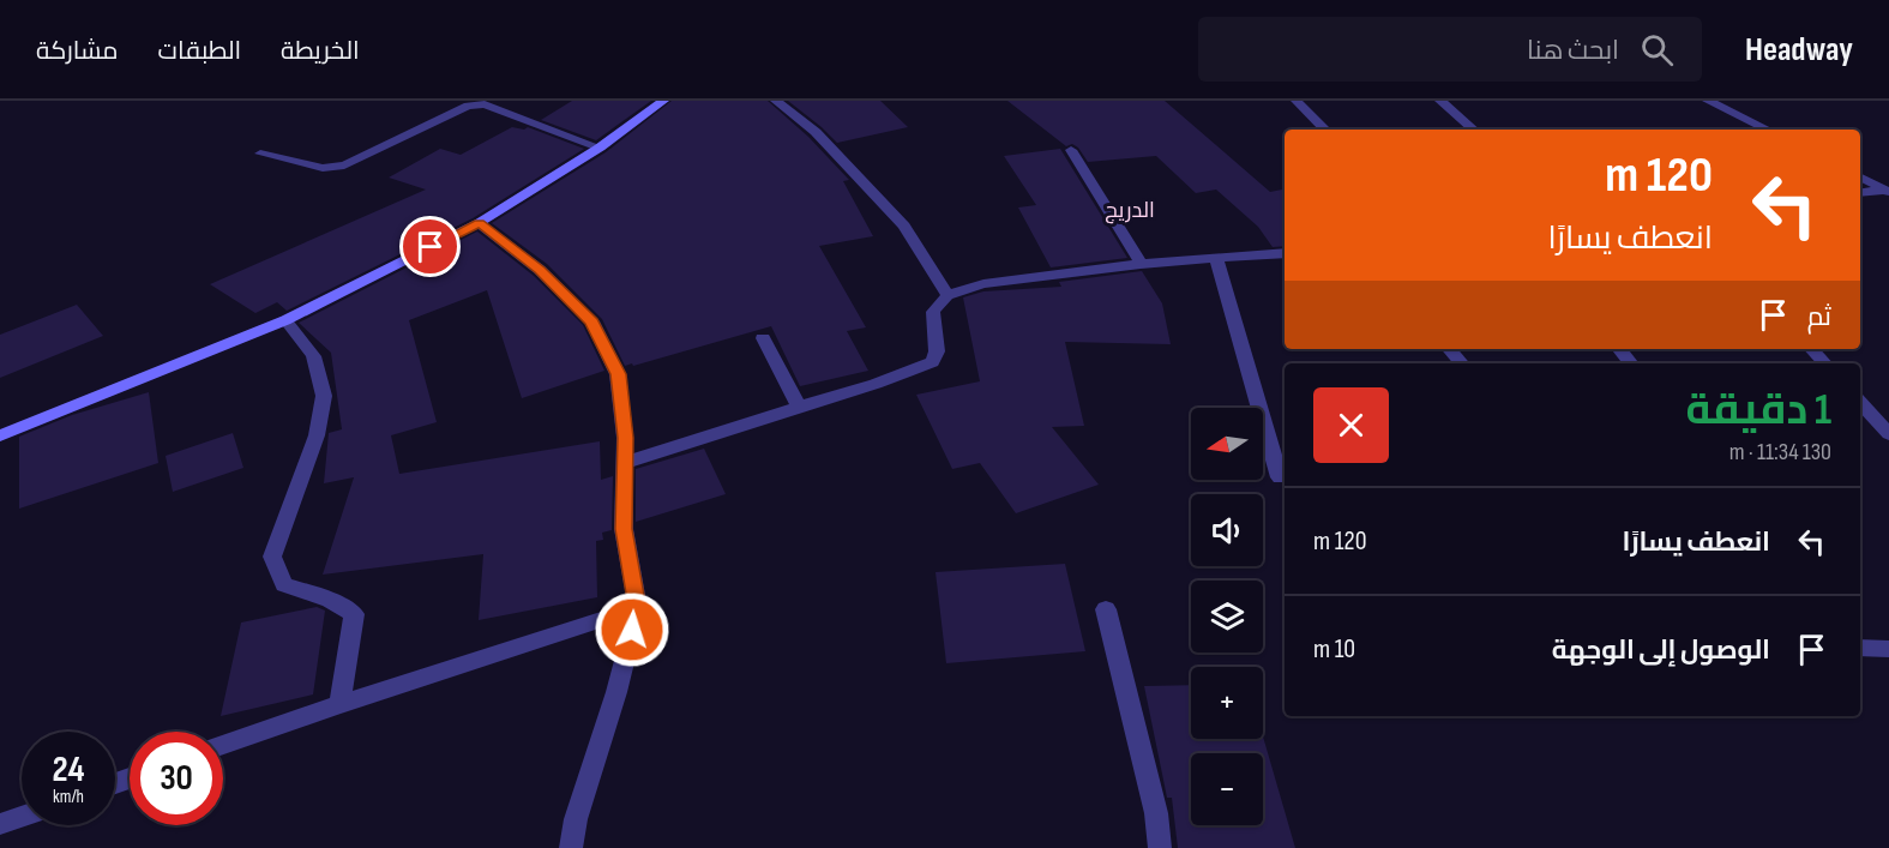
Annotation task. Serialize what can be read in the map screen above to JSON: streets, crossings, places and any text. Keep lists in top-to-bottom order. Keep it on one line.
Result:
{"districts":["الدريج"],"north":"left","page":{"header":"Headway","search":"ابحث هنا","nav":["الخريطة","الطبقات","مشاركة"],"turn":["120 m","انعطف يسارًا"],"then":"ثم","heading":["1 دقيقة","130 m · 11:34"],"map_buttons":["+","−"],"list":[{"name":"انعطف يسارًا","value":"120 m"},{"name":"الوصول إلى الوجهة","value":"10 m"}],"speed":"24 km/h","limit":"30"}}
